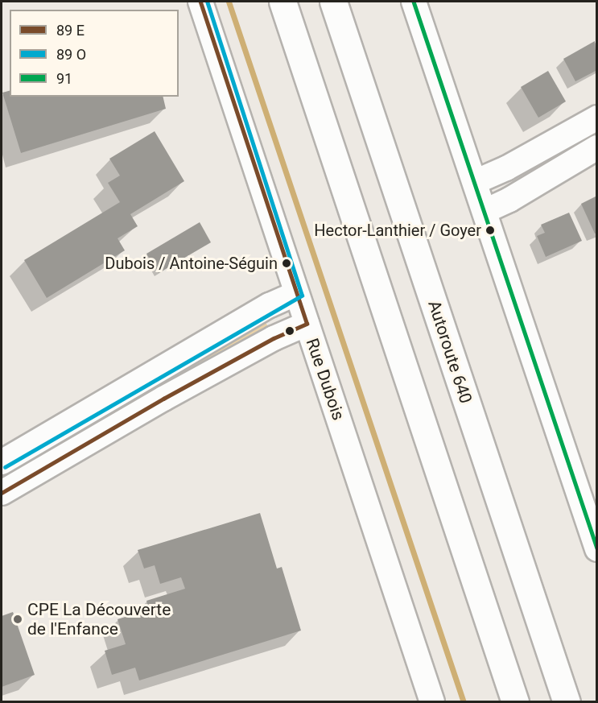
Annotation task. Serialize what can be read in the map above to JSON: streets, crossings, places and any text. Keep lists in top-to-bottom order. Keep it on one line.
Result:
{"streets":{"highway":["Autoroute 640"],"street":["Rue Dubois"]},"places":["Hector-Lanthier / Goyer","Dubois / Antoine-Séguin","CPE La Découverte de l'Enfance"],"lines":["transit line 91"],"legend":["89 E","89 O","91"]}
